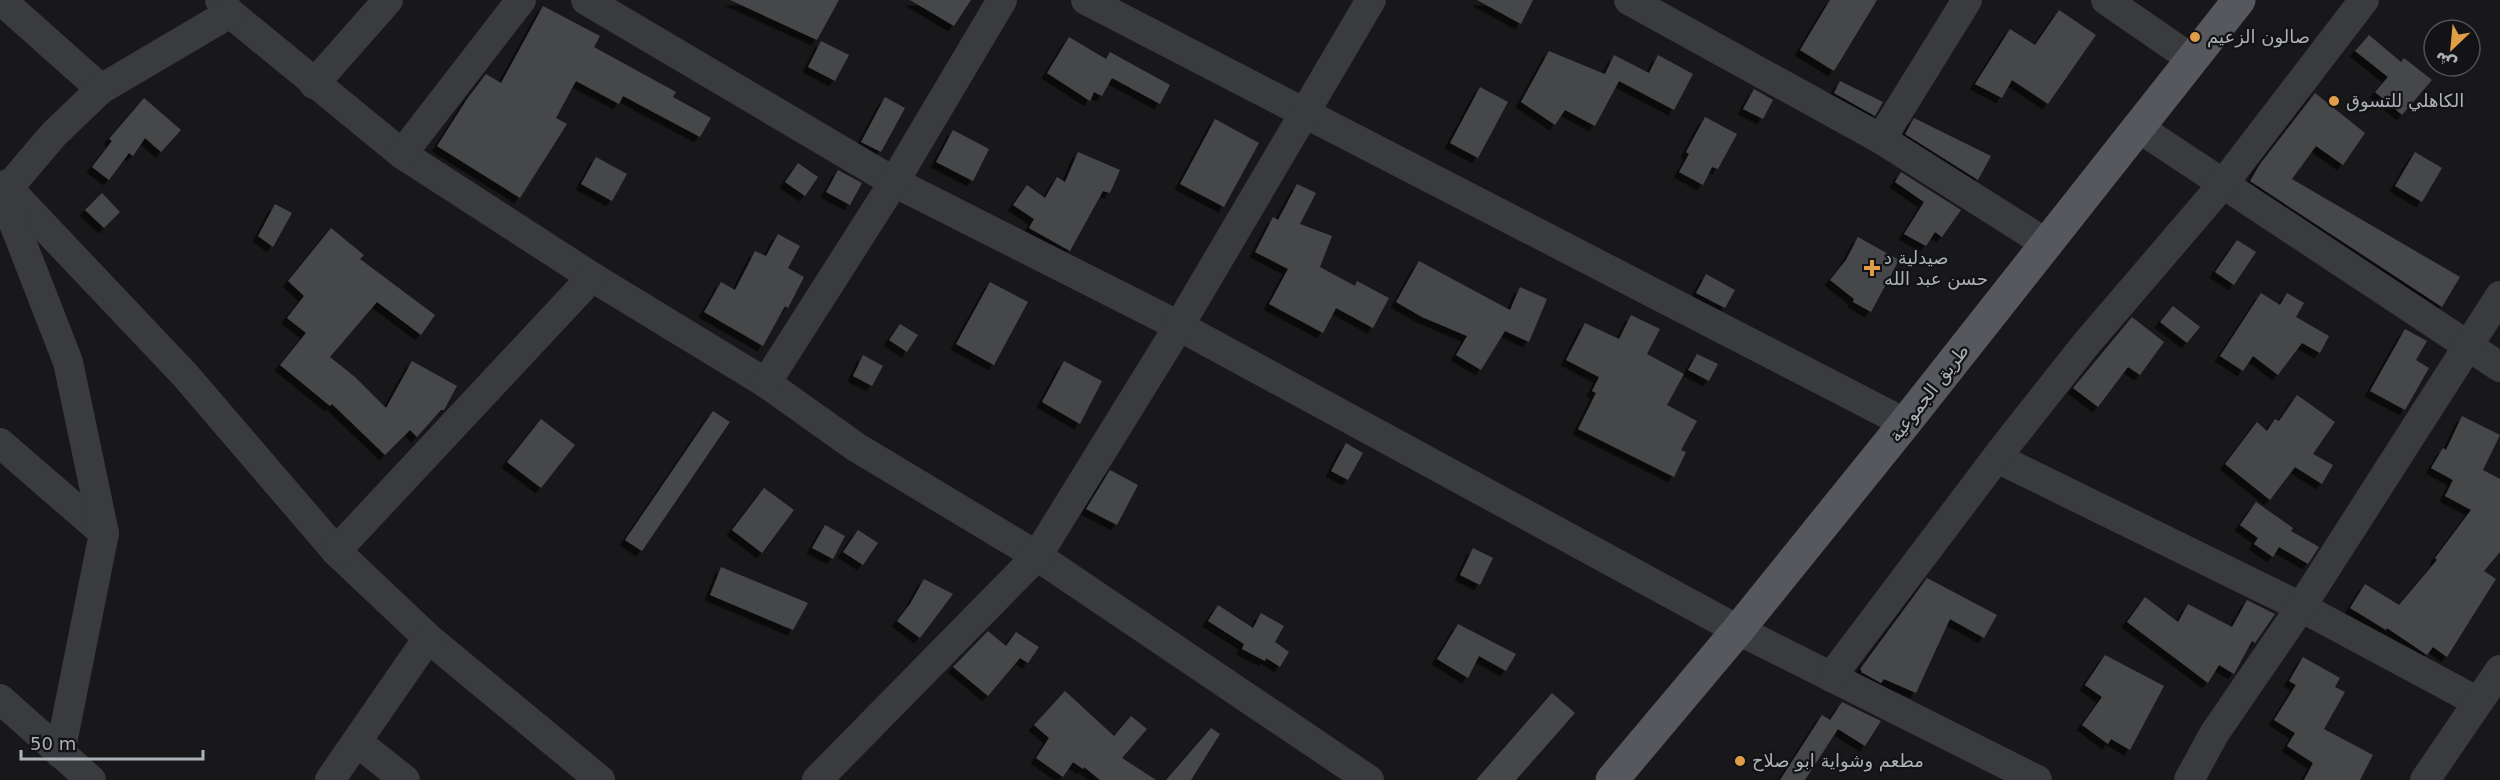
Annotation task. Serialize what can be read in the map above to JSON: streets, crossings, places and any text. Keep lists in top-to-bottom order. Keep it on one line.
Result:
{"streets":{"main road":["طريق الجموعية"]},"places":{"other":["صالون الزعيم","الكاهلي للتسوق","مطعم وشواية ابو صلاح"],"health":["صيدلية د حسن عبد الله"]},"scale_bar":"50 m","north":"bottom left"}
